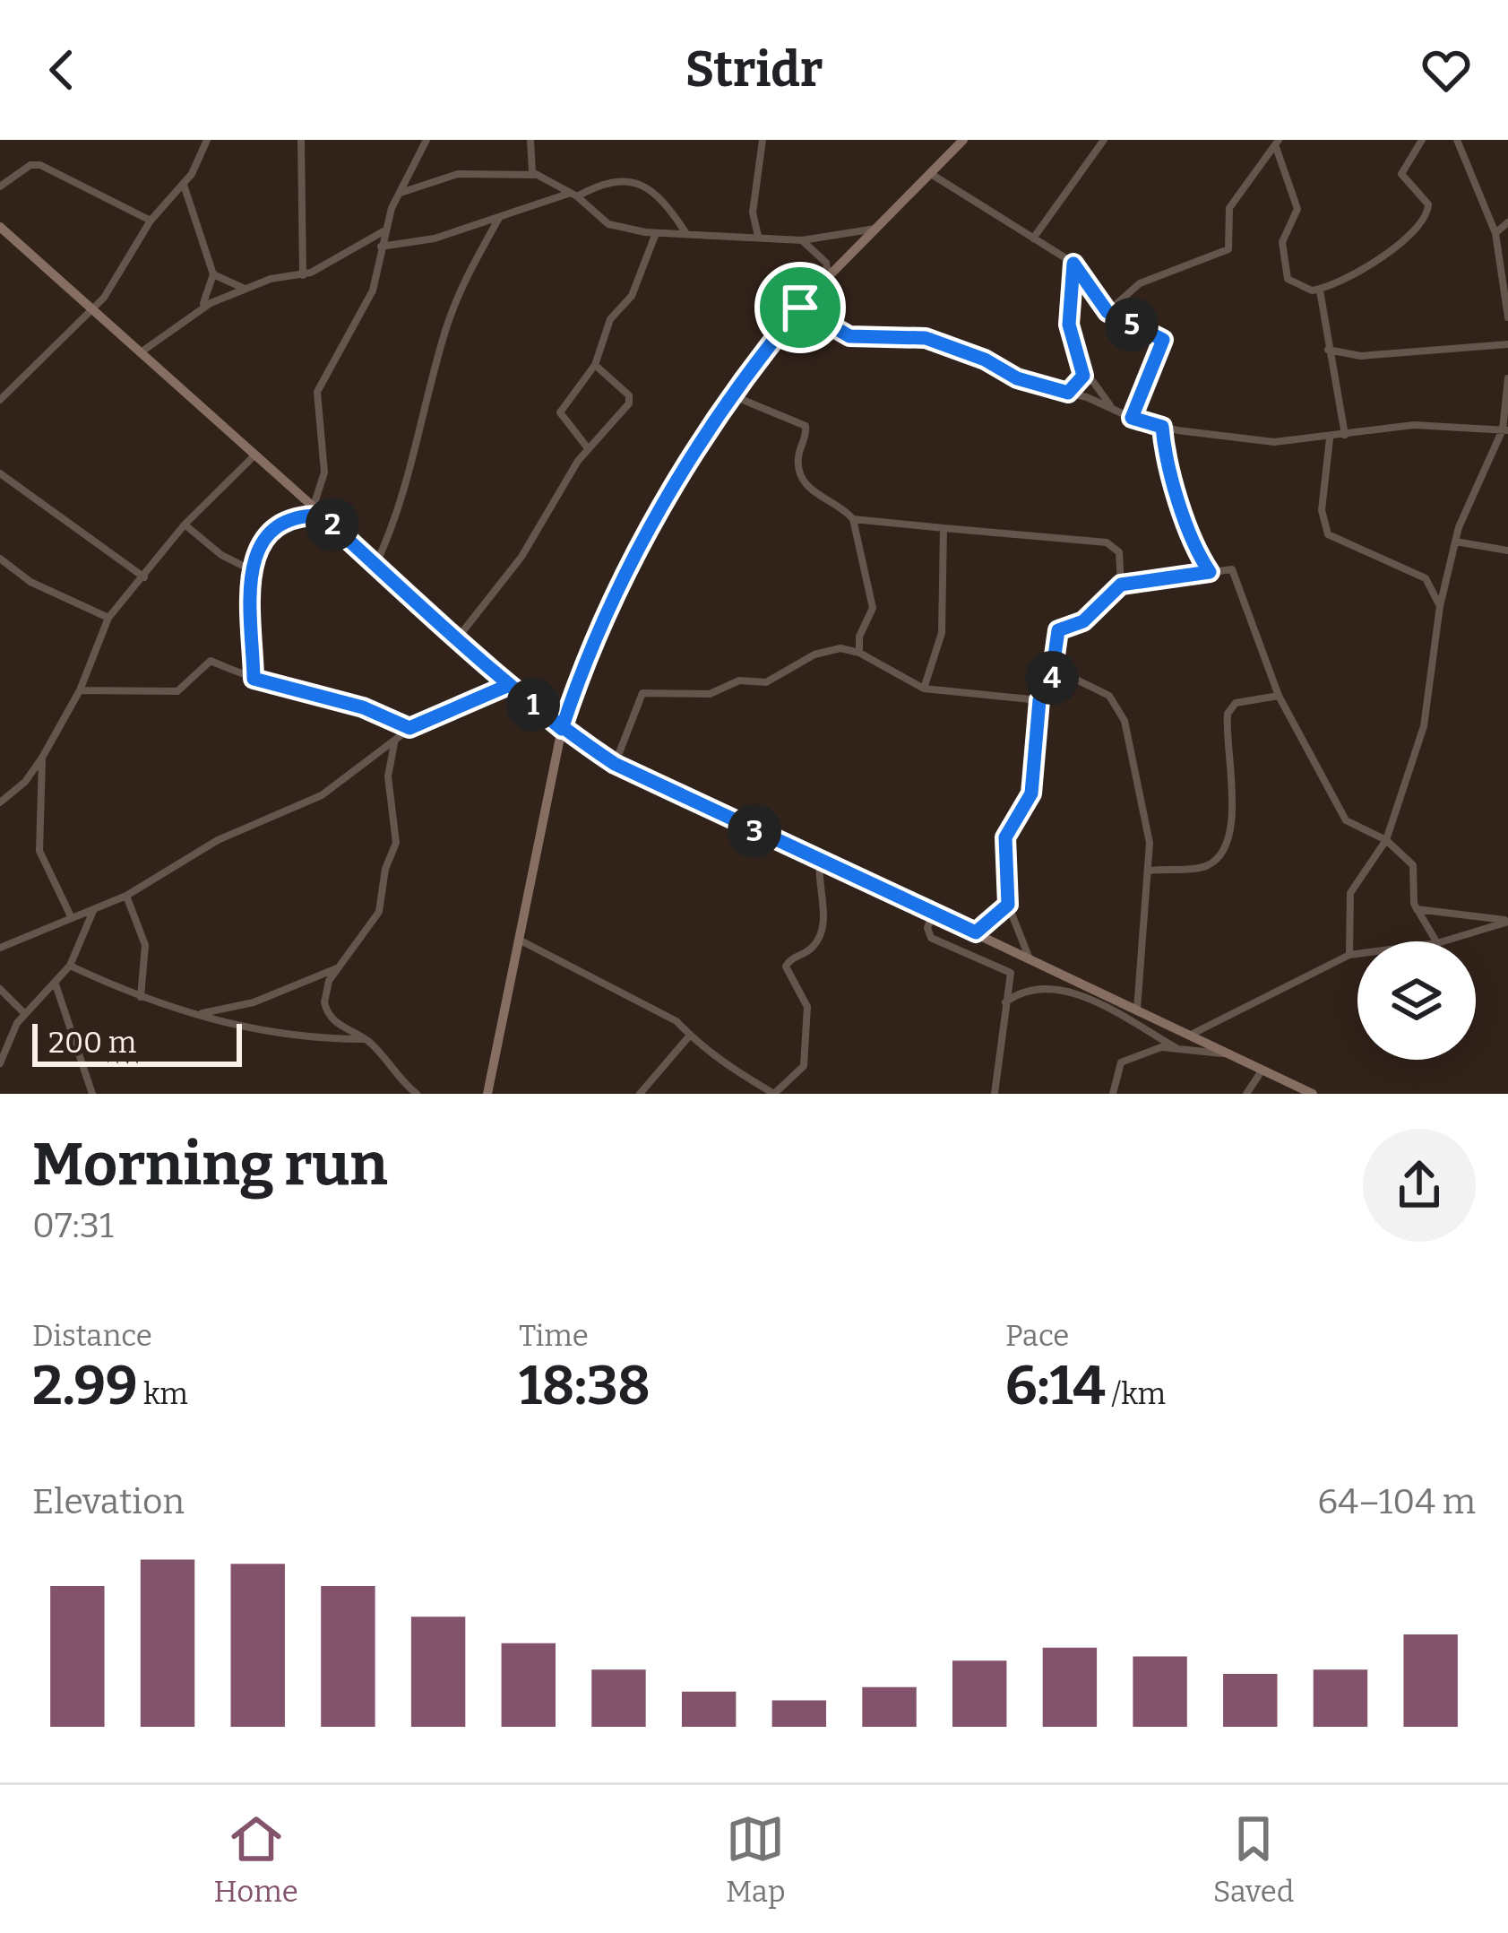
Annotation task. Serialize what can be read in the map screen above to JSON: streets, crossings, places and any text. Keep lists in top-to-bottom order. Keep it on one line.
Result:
{"scale_bar":"200 m","page":{"header":"Stridr","pins":["5","2","4","1","3"],"scale":"200 m","heading":["Morning run","07:31"],"stats":[["Distance","2.99 km"],["Time","18:38"],["Pace","6:14 /km"]],"chart":["Elevation","64–104 m"],"tabs":["Home","Map","Saved"]}}
